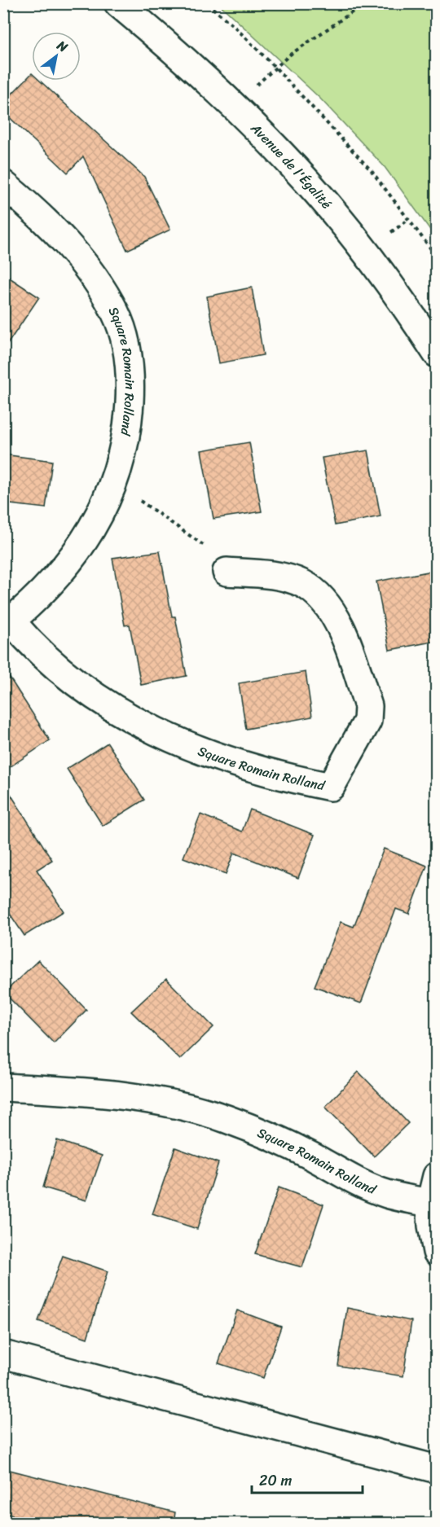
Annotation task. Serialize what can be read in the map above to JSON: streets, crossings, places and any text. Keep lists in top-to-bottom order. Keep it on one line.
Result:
{"streets":{"street":["Avenue de l'Égalité","Square Romain Rolland"]},"scale_bar":"20 m","north":"top right"}
